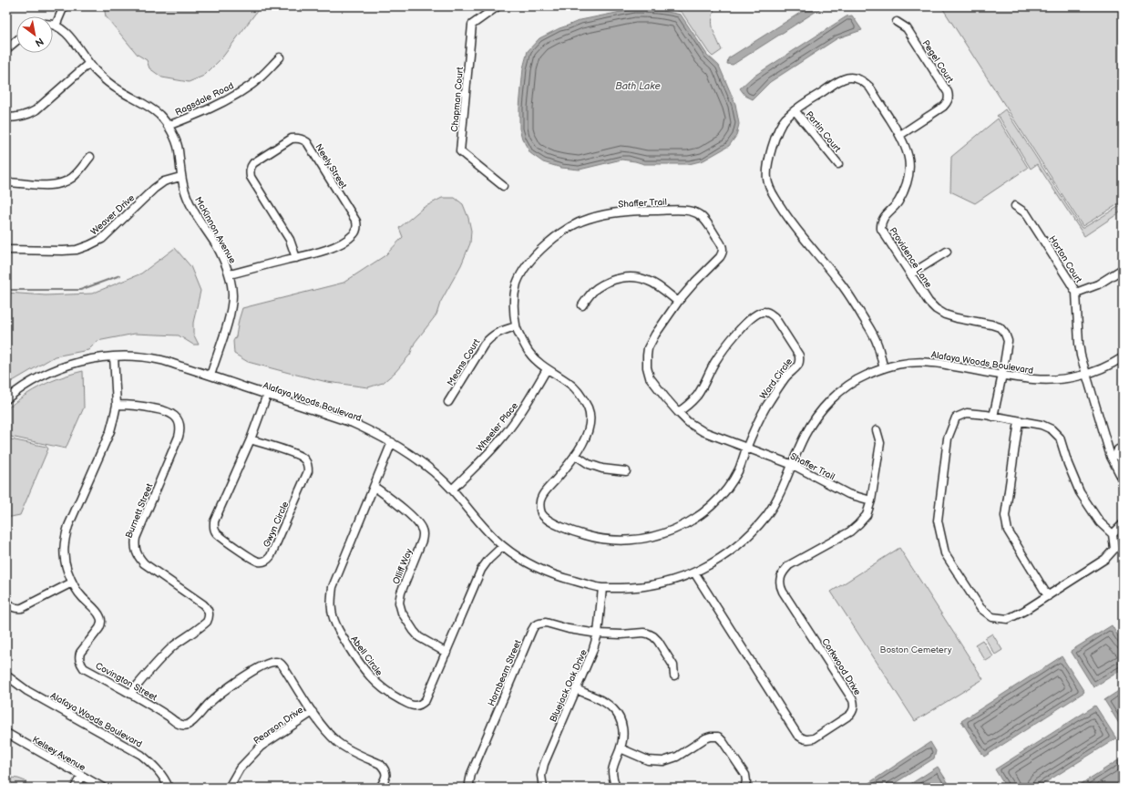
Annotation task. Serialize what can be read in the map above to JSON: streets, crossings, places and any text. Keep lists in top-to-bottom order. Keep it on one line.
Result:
{"streets":{"street":["Pegel Court","Ragsdale Road","Chapman Court","Partin Court","Neely Street","Shaffer Trail","Weaver Drive","McKinnon Avenue","Providence Lane","Horton Court","Means Court","Alafaya Woods Boulevard","Ward Circle","Wheeler Place","Burnett Street","Gwyn Circle","Olliff Way","Abell Circle","Corkwood Drive","Hornbeam Street","Covington Street","Bluejack Oak Drive","Pearson Drive","Kelsey Avenue"]},"crossings":[["Pegel Court","Providence Lane"],["Ragsdale Road","McKinnon Avenue"],["Partin Court","Providence Lane"],["Neely Street","McKinnon Avenue"],["Shaffer Trail","Means Court"],["Shaffer Trail","Alafaya Woods Boulevard"],["Shaffer Trail","Ward Circle"],["Shaffer Trail","Wheeler Place"],["Shaffer Trail","Corkwood Drive"],["Weaver Drive","McKinnon Avenue"],["McKinnon Avenue","Alafaya Woods Boulevard"],["Providence Lane","Alafaya Woods Boulevard"],["Horton Court","Alafaya Woods Boulevard"],["Alafaya Woods Boulevard","Wheeler Place"],["Alafaya Woods Boulevard","Gwyn Circle"],["Alafaya Woods Boulevard","Abell Circle"],["Alafaya Woods Boulevard","Corkwood Drive"],["Alafaya Woods Boulevard","Covington Street"],["Alafaya Woods Boulevard","Bluejack Oak Drive"],["Burnett Street","Covington Street"],["Olliff Way","Abell Circle"],["Hornbeam Street","Bluejack Oak Drive"],["Covington Street","Pearson Drive"]],"water":["Bath Lake"],"parks":["Boston Cemetery"],"north":"bottom right"}
